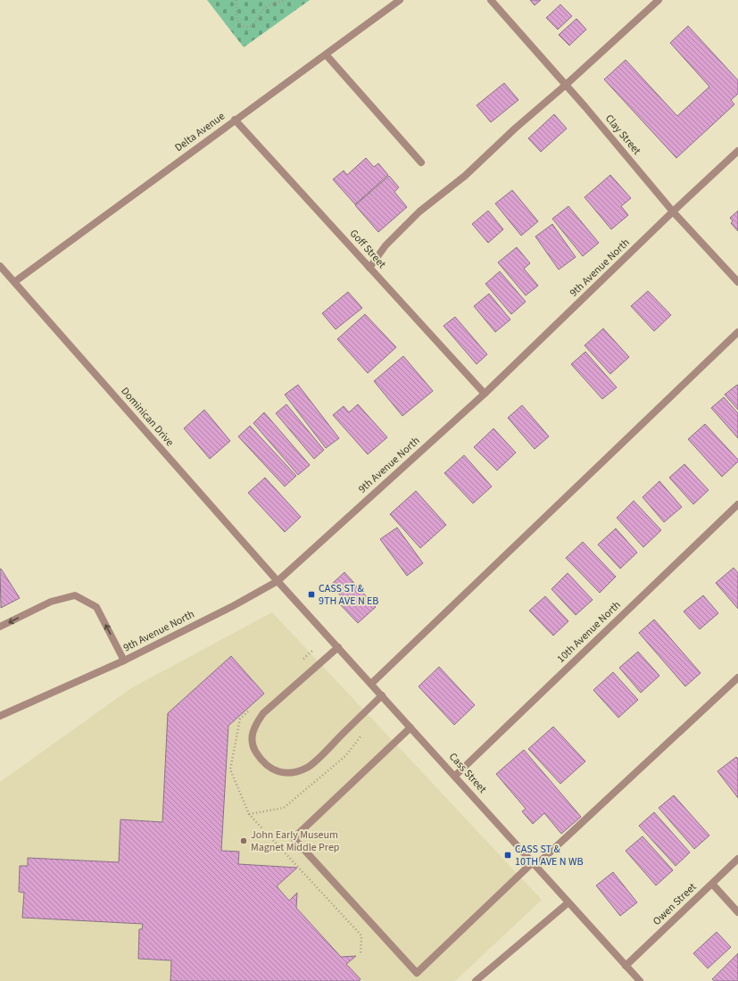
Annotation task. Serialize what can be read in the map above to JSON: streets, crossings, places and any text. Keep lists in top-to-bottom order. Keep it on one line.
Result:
{"streets":{"street":["Delta Avenue","Clay Street","Goff Street","9th Avenue North","Dominican Drive","10th Avenue North","Cass Street","Owen Street"]},"crossings":[["Delta Avenue","Goff Street"],["Delta Avenue","Dominican Drive"],["Clay Street","9th Avenue North"],["Goff Street","9th Avenue North"],["9th Avenue North","Dominican Drive"],["9th Avenue North","Cass Street"],["Dominican Drive","Cass Street"],["10th Avenue North","Cass Street"],["Cass Street","Owen Street"]],"places":{"transit":["CASS ST & 9TH AVE N EB","CASS ST & 10TH AVE N WB"],"other":["John Early Museum Magnet Middle Prep"]}}
